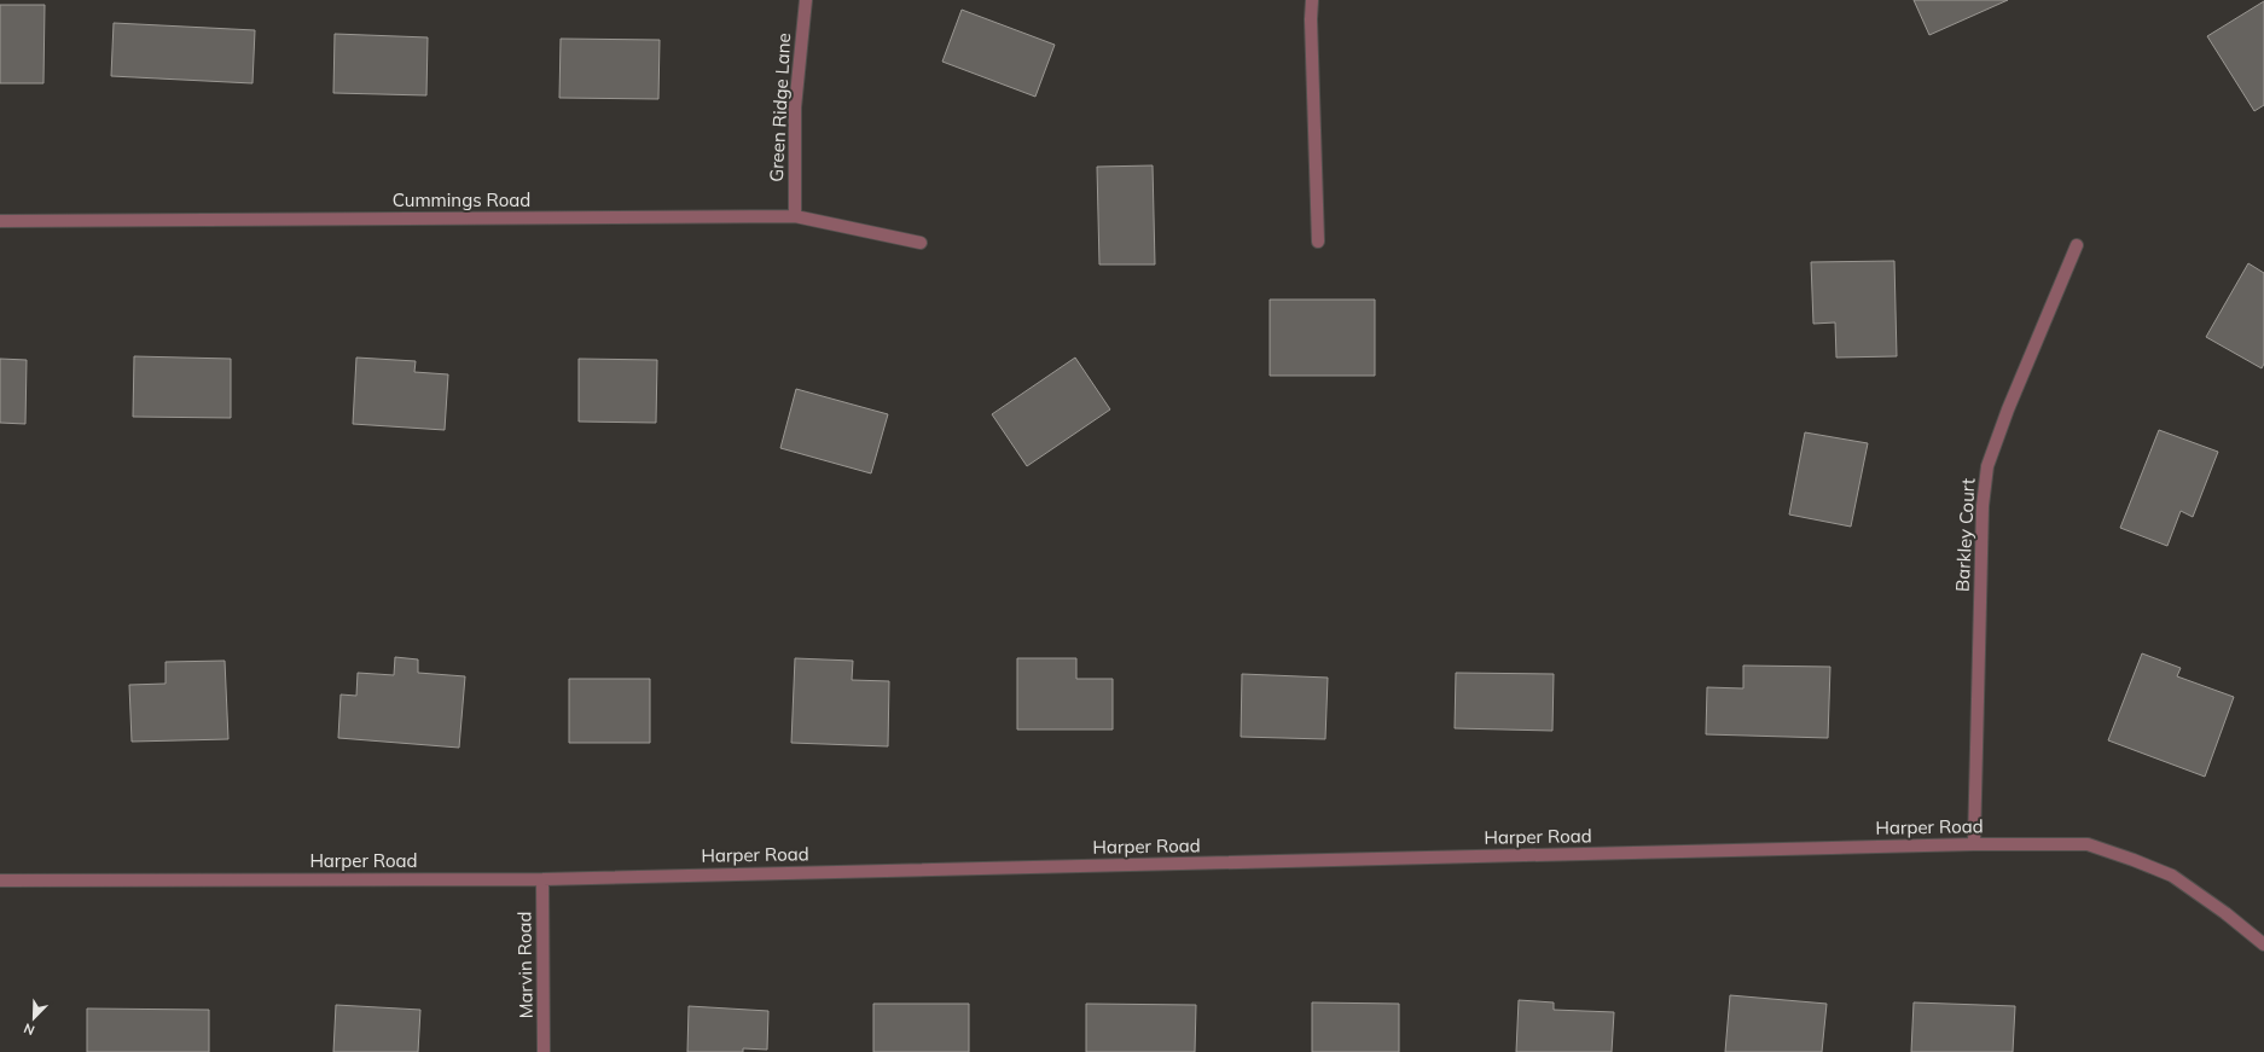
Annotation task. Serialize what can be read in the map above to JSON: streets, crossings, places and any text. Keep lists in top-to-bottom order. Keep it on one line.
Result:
{"streets":{"street":["Green Ridge Lane","Cummings Road","Barkley Court","Harper Road","Marvin Road"]},"crossings":[["Green Ridge Lane","Cummings Road"],["Barkley Court","Harper Road"],["Harper Road","Marvin Road"]],"north":"bottom left"}
